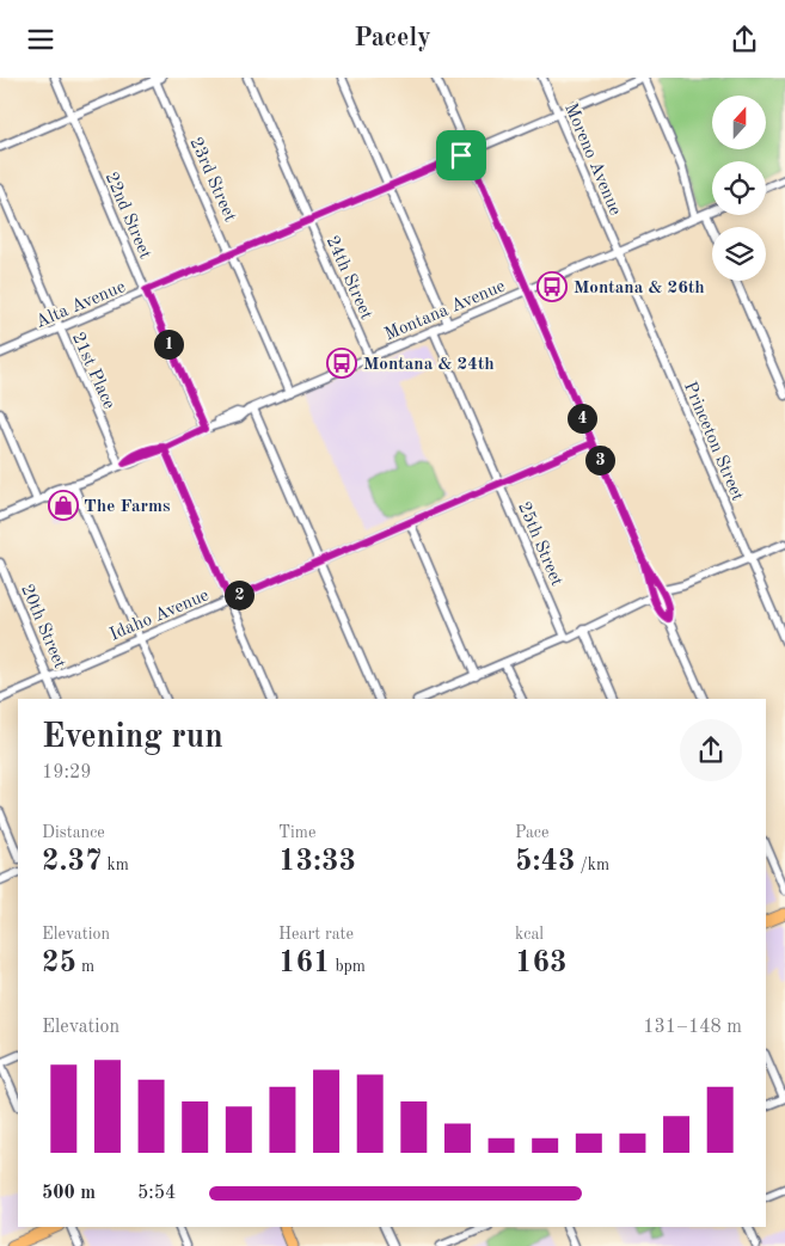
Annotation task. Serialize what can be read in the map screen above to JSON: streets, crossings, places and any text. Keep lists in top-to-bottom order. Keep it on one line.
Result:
{"streets":{"street":["Moreno Avenue","23rd Street","22nd Street","24th Street","Alta Avenue","Montana Avenue","21st Place","Princeton Street","25th Street","Idaho Avenue","20th Street"]},"crossings":[["Moreno Avenue","Alta Avenue"],["Moreno Avenue","Montana Avenue"],["Moreno Avenue","Princeton Street"],["23rd Street","Alta Avenue"],["23rd Street","Montana Avenue"],["22nd Street","Alta Avenue"],["22nd Street","Montana Avenue"],["24th Street","Alta Avenue"],["24th Street","Montana Avenue"],["Alta Avenue","21st Place"],["Montana Avenue","21st Place"],["Montana Avenue","Princeton Street"],["Montana Avenue","25th Street"],["25th Street","Idaho Avenue"],["Idaho Avenue","20th Street"]],"places":{"bus stop":["Montana & 26th","Montana & 24th"],"shop":["The Farms"]},"north":"top","page":{"header":"Pacely","pins":["1","4","3","2"],"heading":["Evening run","19:29"],"stats":[["Distance","2.37 km"],["Time","13:33"],["Pace","5:43 /km"],["Elevation","25 m"],["Heart rate","161 bpm"],["kcal","163"]],"chart":["Elevation","131–148 m"],"list":[{"name":"500 m","note":"5:54"}]}}
